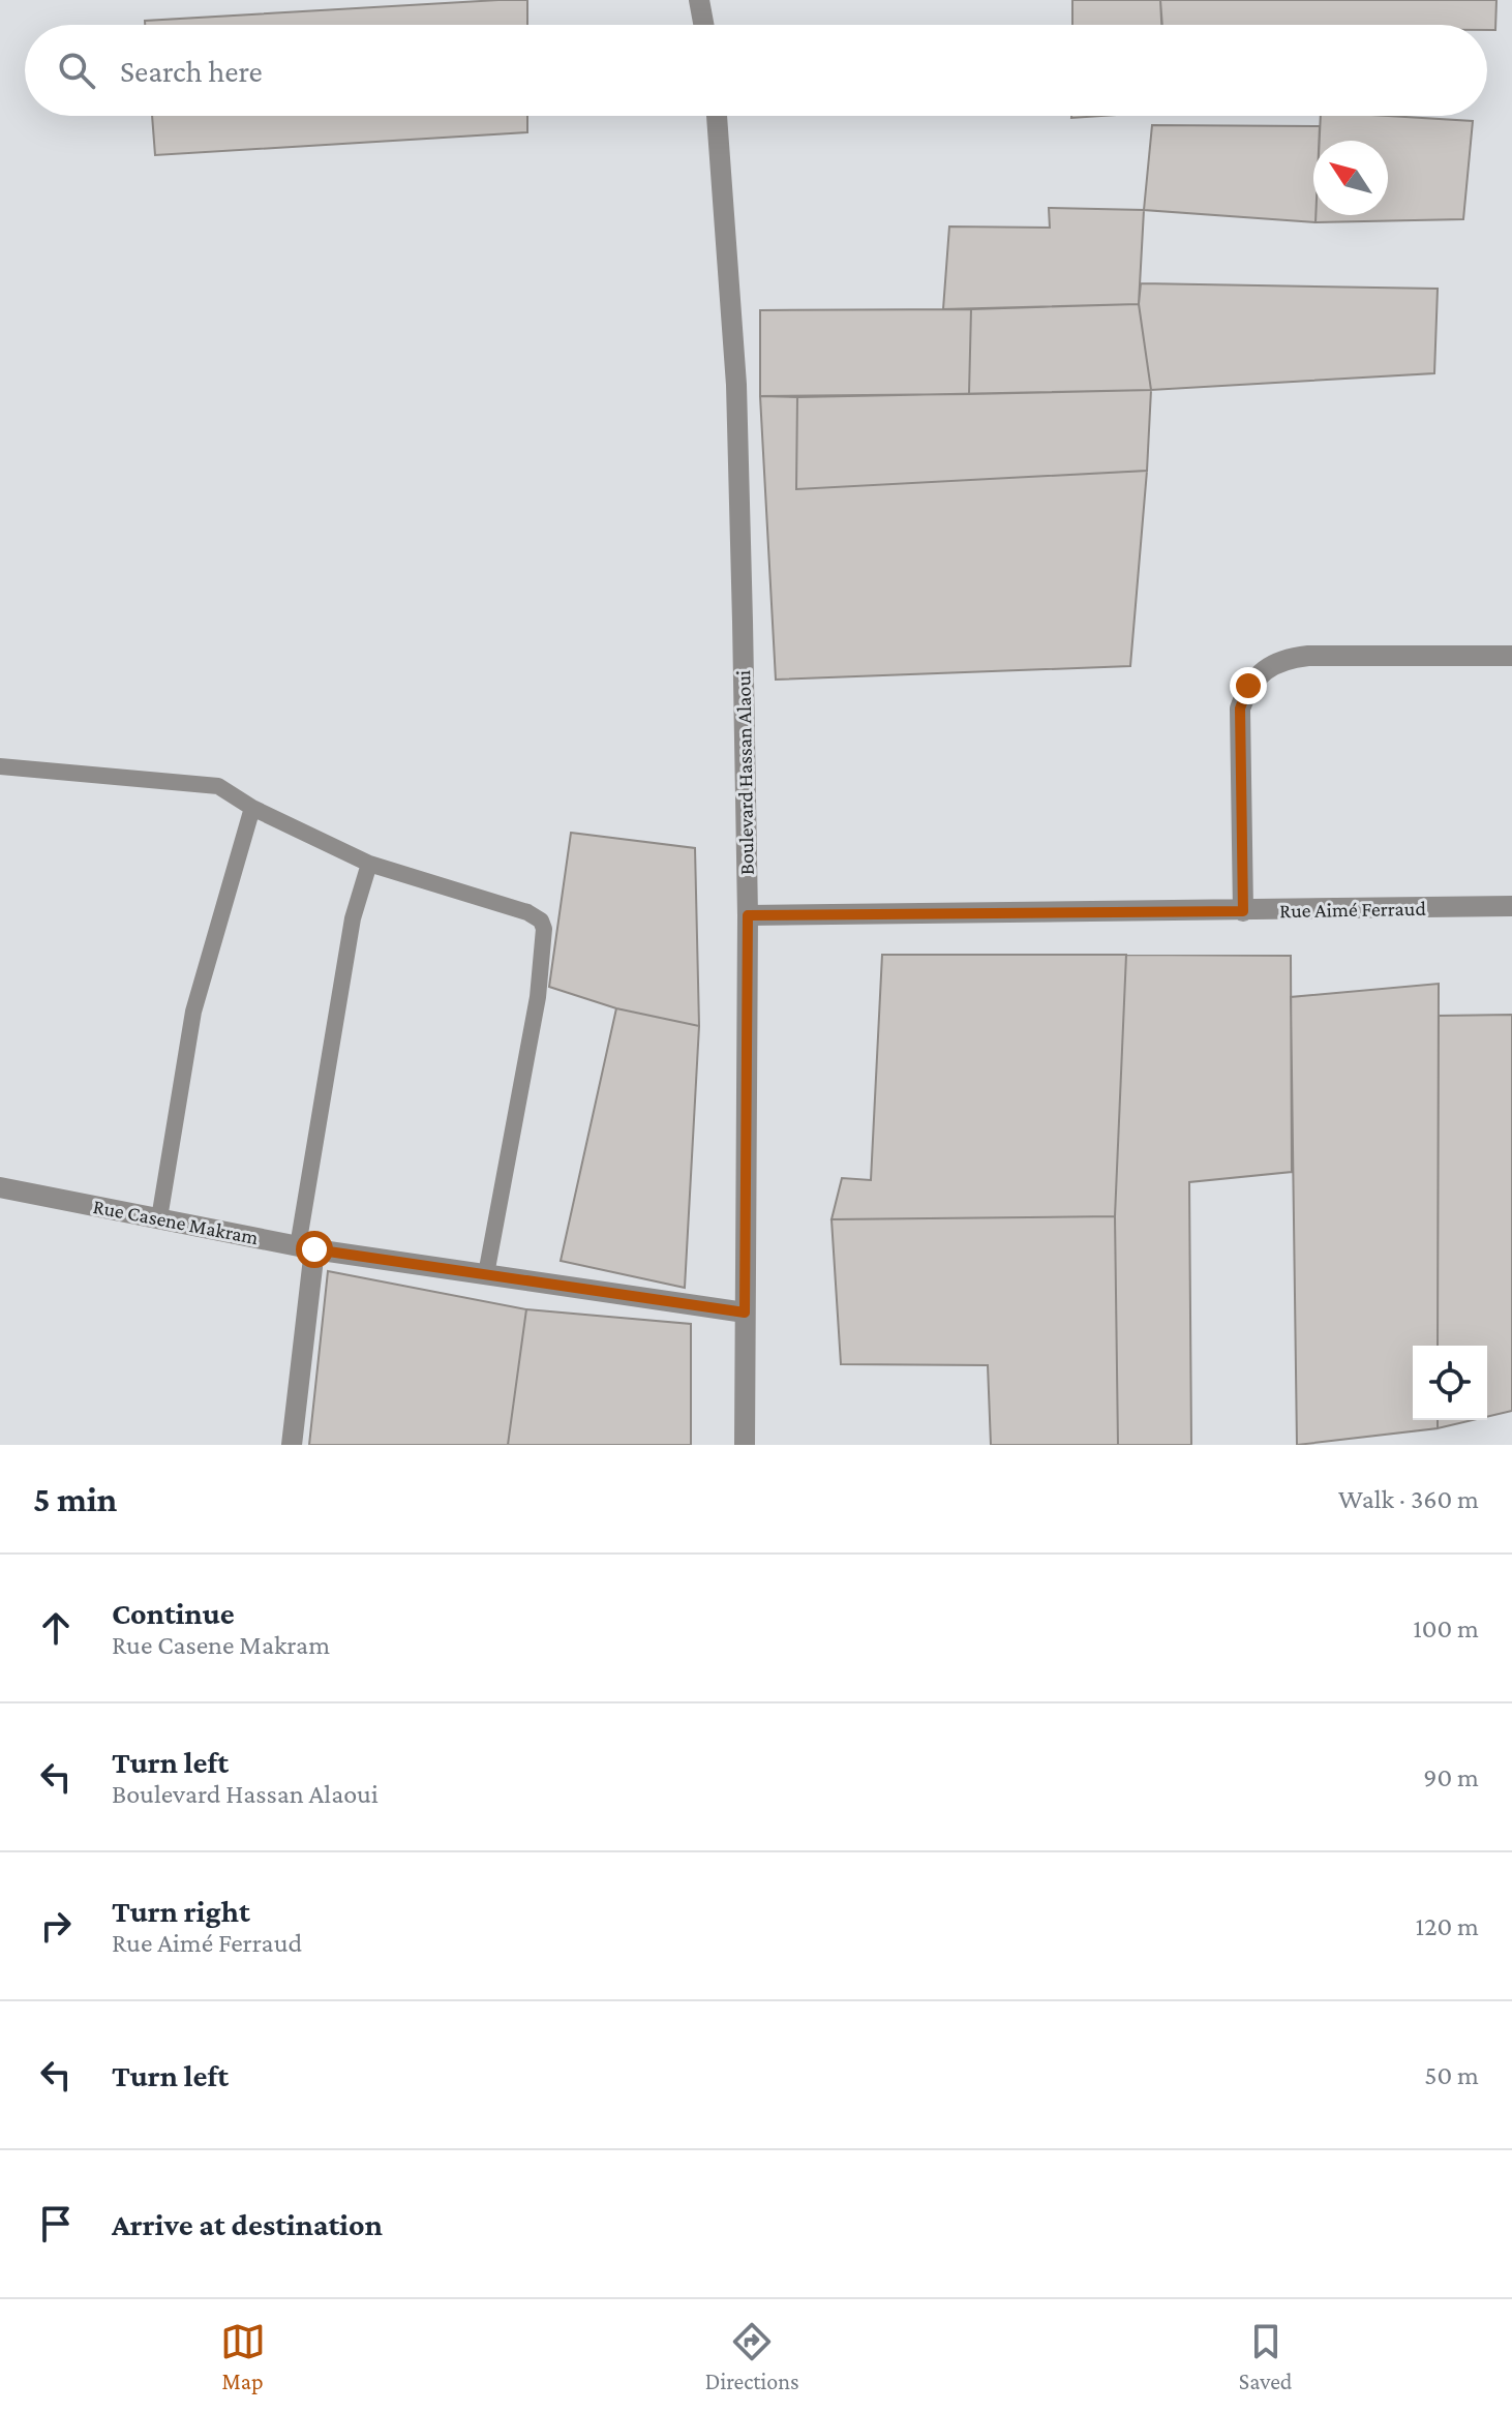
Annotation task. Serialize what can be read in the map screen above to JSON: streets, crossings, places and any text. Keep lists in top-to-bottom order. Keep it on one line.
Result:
{"streets":{"street":["Boulevard Hassan Alaoui","Rue Aimé Ferraud","Rue Casene Makram"]},"crossings":[["Boulevard Hassan Alaoui","Rue Aimé Ferraud"],["Boulevard Hassan Alaoui","Rue Casene Makram"]],"north":"top left","page":{"search":"Search here","heading":["5 min","Walk · 360 m"],"list":[["Continue","Rue Casene Makram","100 m"],["Turn left","Boulevard Hassan Alaoui","90 m"],["Turn right","Rue Aimé Ferraud","120 m"],["Turn left","50 m"],"Arrive at destination"],"nav":["Map","Directions","Saved"]}}
